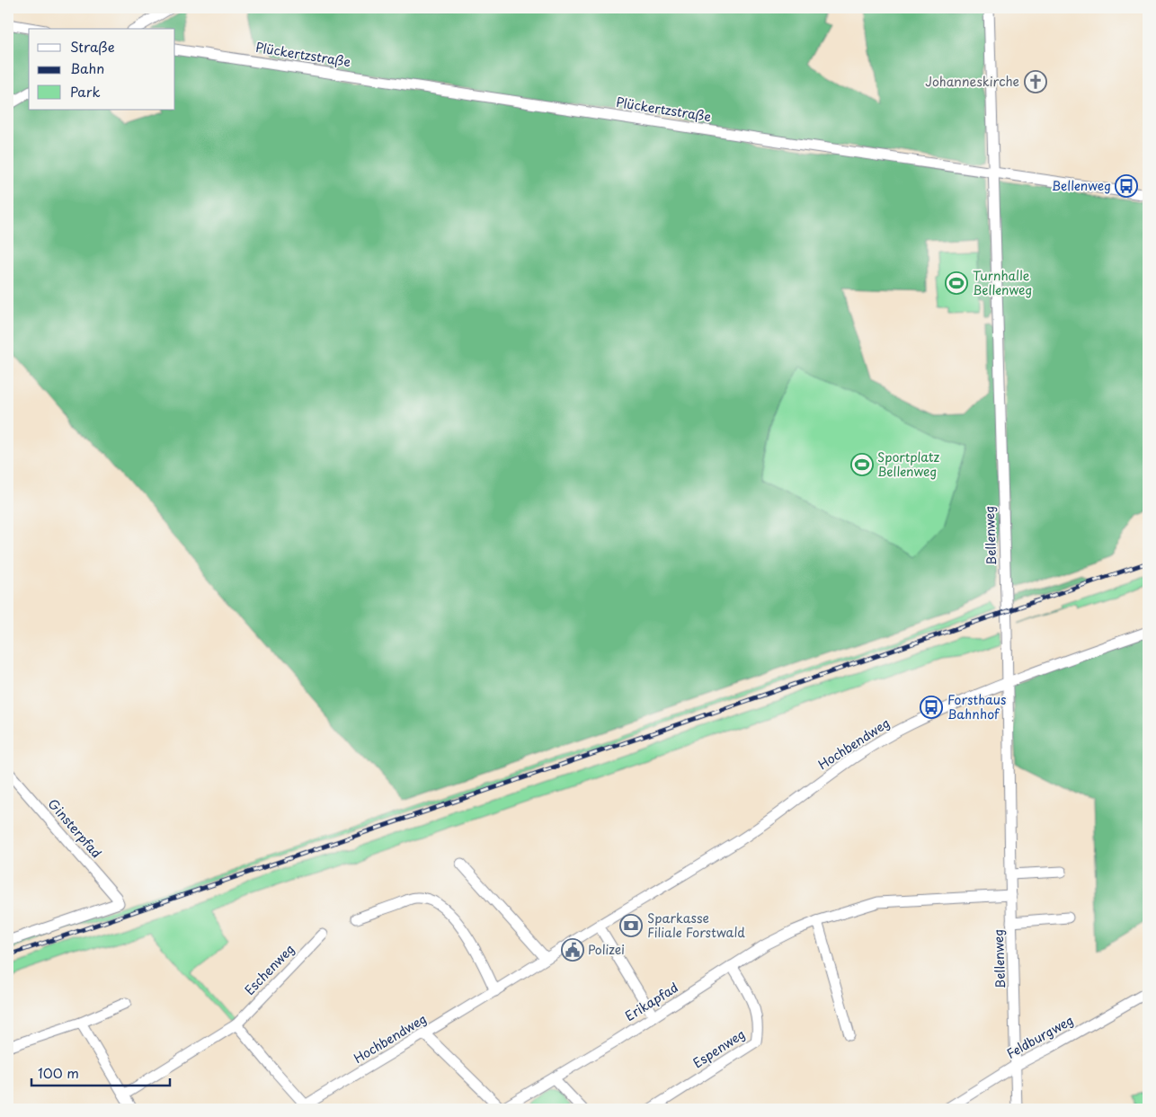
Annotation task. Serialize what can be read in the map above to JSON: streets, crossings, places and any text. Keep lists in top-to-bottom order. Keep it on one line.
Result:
{"streets":{"street":["Plückertzstraße","Bellenweg","Hochbendweg","Ginsterpfad","Eschenweg","Erikapfad","Feldburgweg","Espenweg"]},"crossings":[["Plückertzstraße","Bellenweg"],["Bellenweg","Hochbendweg"],["Bellenweg","Erikapfad"],["Bellenweg","Feldburgweg"],["Erikapfad","Espenweg"]],"places":{"church":["Johanneskirche"],"bus stop":["Bellenweg","Forsthaus Bahnhof"],"sports":["Turnhalle Bellenweg","Sportplatz Bellenweg"],"bank":["Sparkasse Filiale Forstwald"],"public building":["Polizei"]},"legend":["Straße","Bahn","Park"],"scale_bar":"100 m"}
